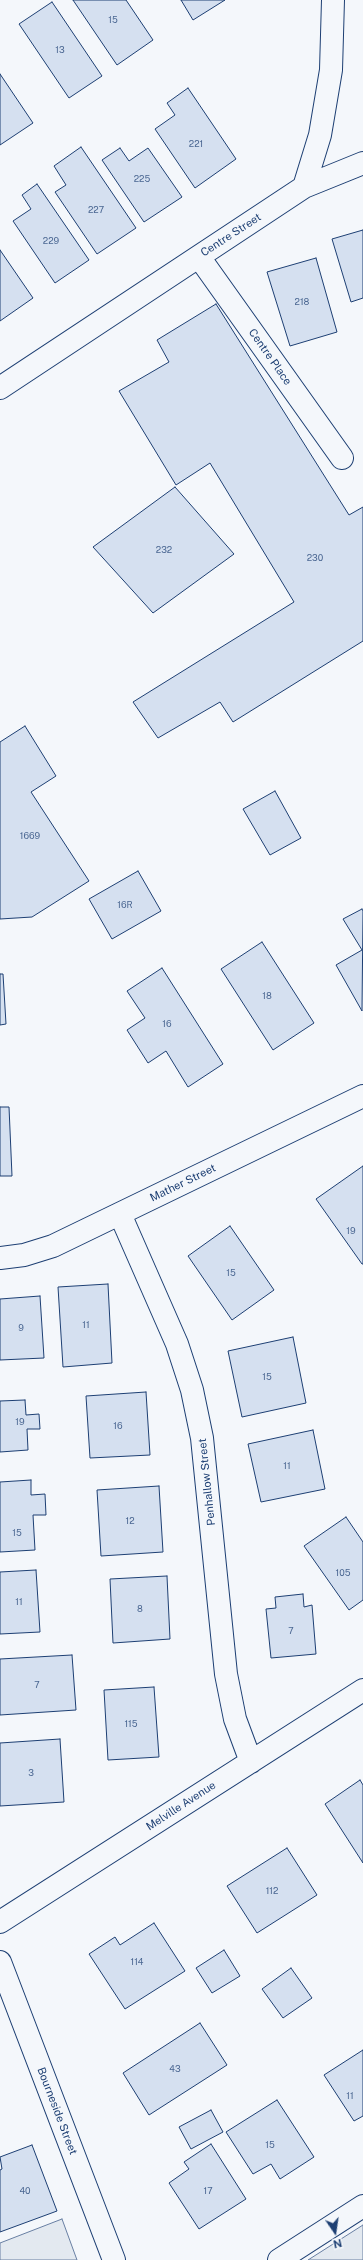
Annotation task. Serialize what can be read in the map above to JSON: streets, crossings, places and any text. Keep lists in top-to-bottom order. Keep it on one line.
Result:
{"streets":{"street":["Centre Street","Centre Place","Mather Street","Penhallow Street","Melville Avenue","Bourneside Street"]},"crossings":[["Centre Street","Centre Place"],["Mather Street","Penhallow Street"],["Penhallow Street","Melville Avenue"]],"house_numbers":["15","13","221","225","227","229","218","232","230","1669","16R","18","16","19","15","11","9","15","19","16","11","12","15","105","11","8","7","7","115","3","112","114","43","11","15","40","17"],"north":"bottom"}
